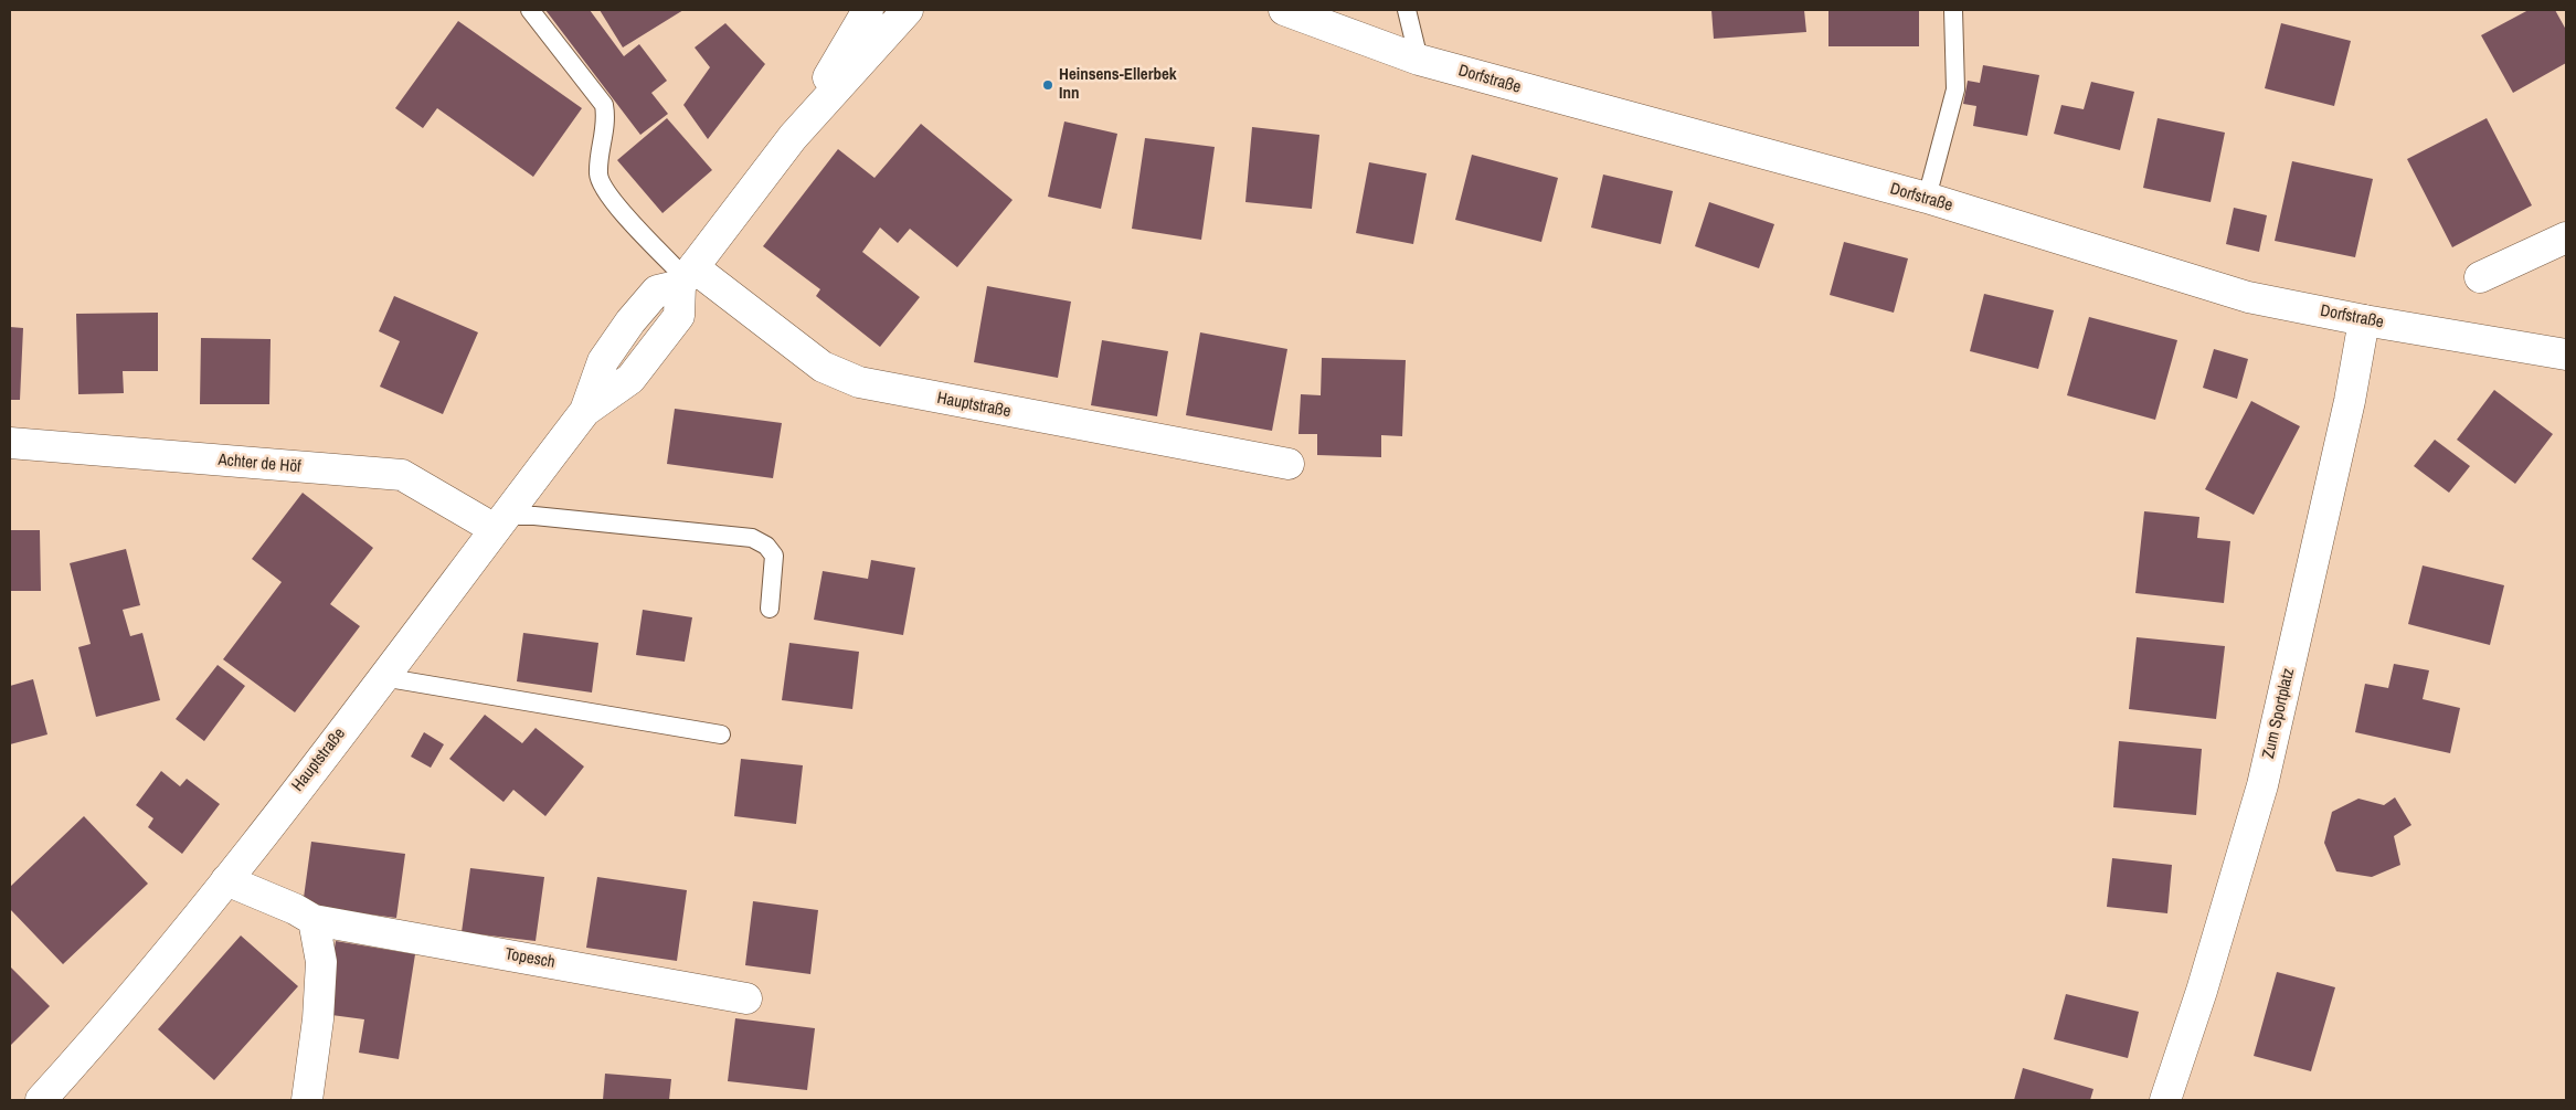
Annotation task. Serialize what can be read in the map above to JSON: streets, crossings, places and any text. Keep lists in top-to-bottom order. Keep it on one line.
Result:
{"streets":{"street":["Dorfstraße","Hauptstraße","Achter de Höf","Zum Sportplatz","Topesch"]},"crossings":[["Dorfstraße","Zum Sportplatz"],["Hauptstraße","Achter de Höf"],["Hauptstraße","Topesch"]],"places":["Heinsens-Ellerbek Inn"]}
